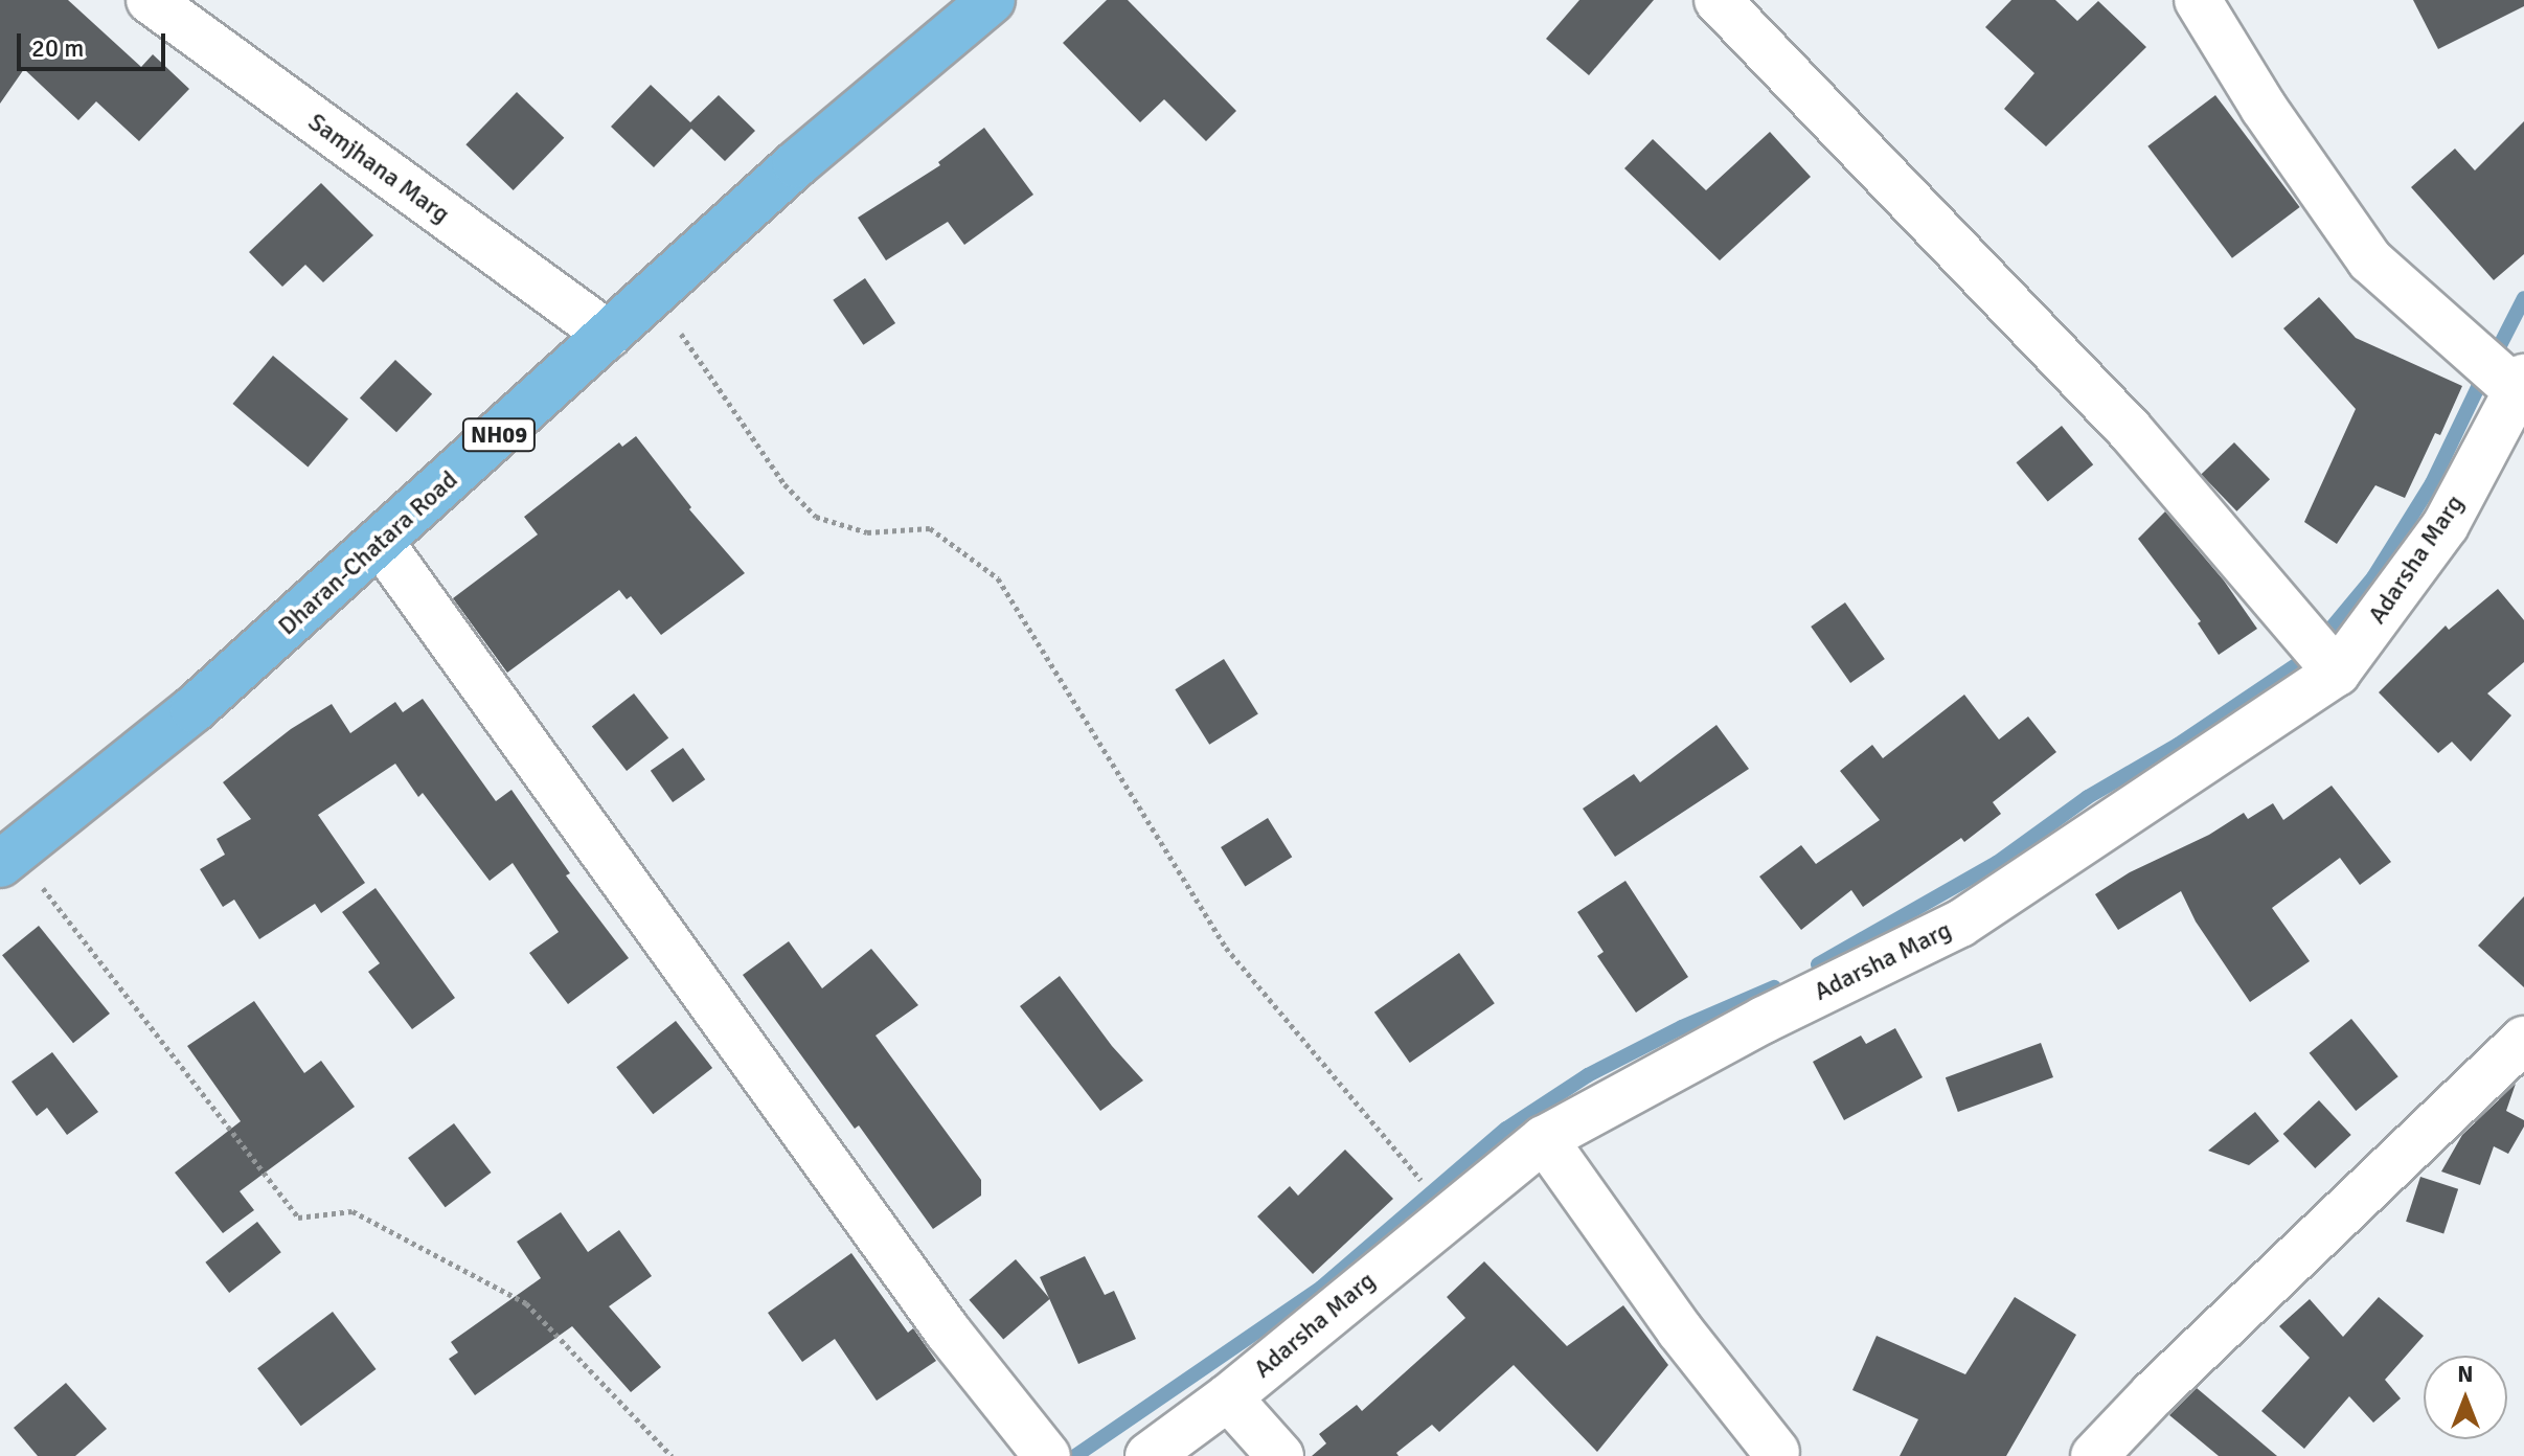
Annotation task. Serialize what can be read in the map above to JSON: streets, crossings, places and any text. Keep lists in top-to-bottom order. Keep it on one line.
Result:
{"streets":{"main road":["NH09","Dharan-Chatara Road"],"street":["Samjhana Marg","Adarsha Marg"]},"crossings":[["Samjhana Marg","Dharan-Chatara Road"]],"scale_bar":"20 m","north":"top"}
